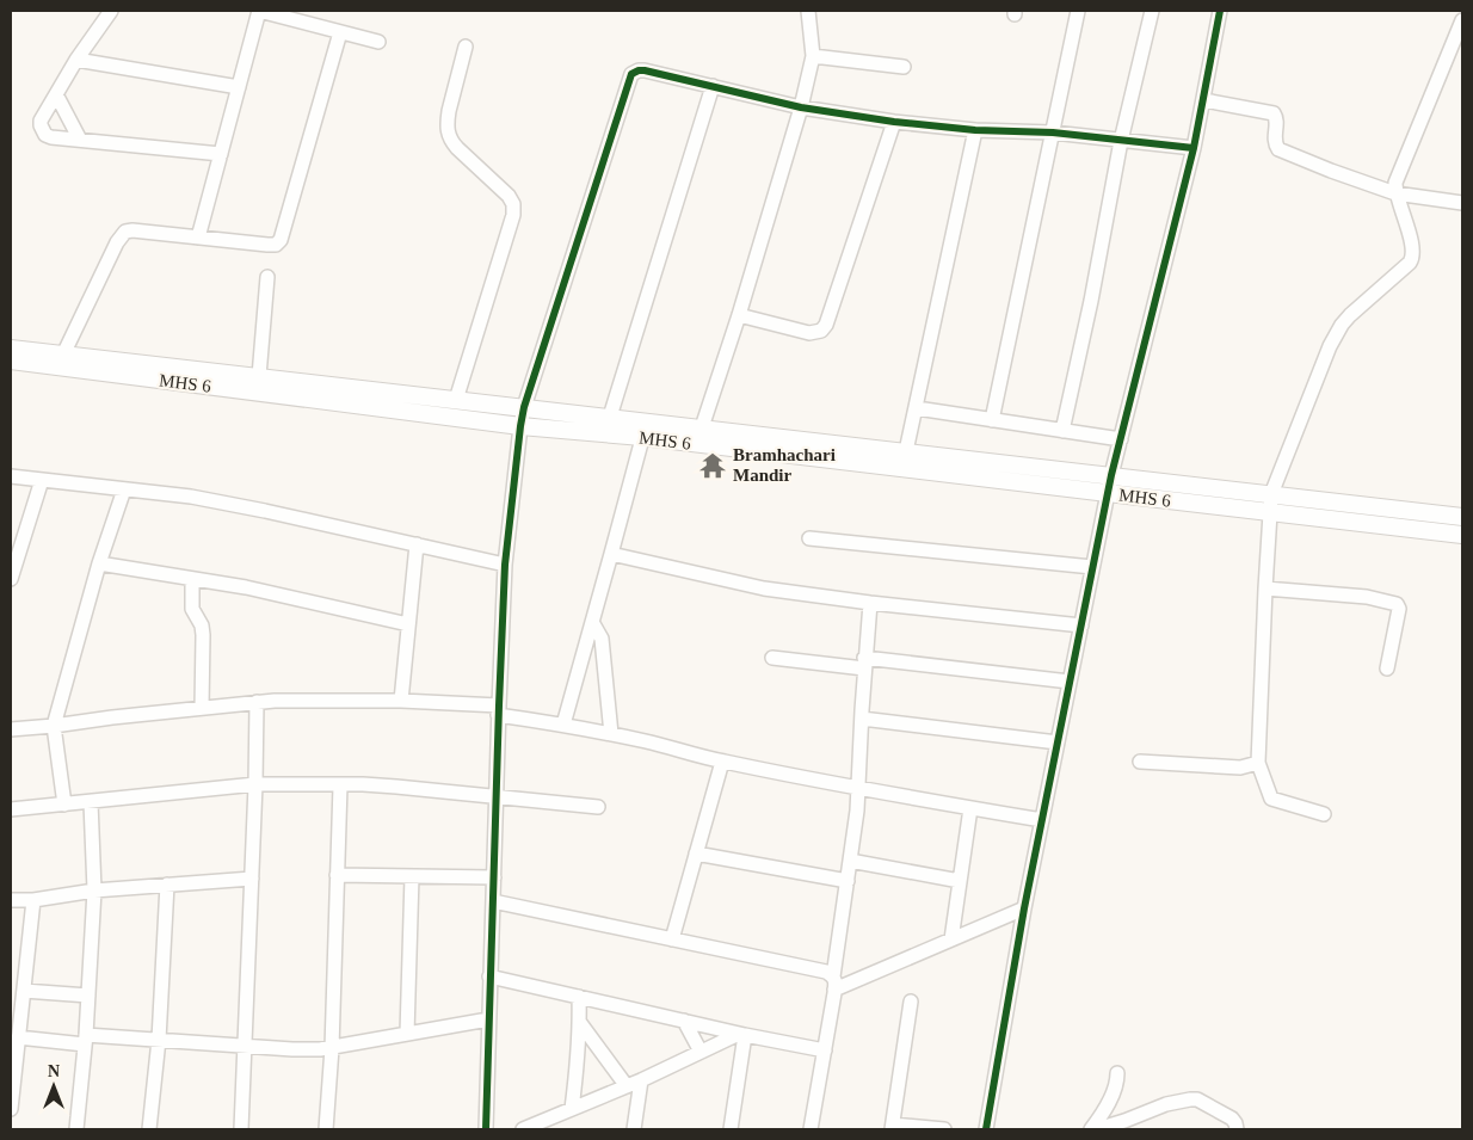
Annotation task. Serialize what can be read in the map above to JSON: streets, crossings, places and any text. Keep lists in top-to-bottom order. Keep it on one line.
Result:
{"streets":{"main road":["MHS 6"]},"places":{"temple":["Bramhachari Mandir"]},"north":"top"}
